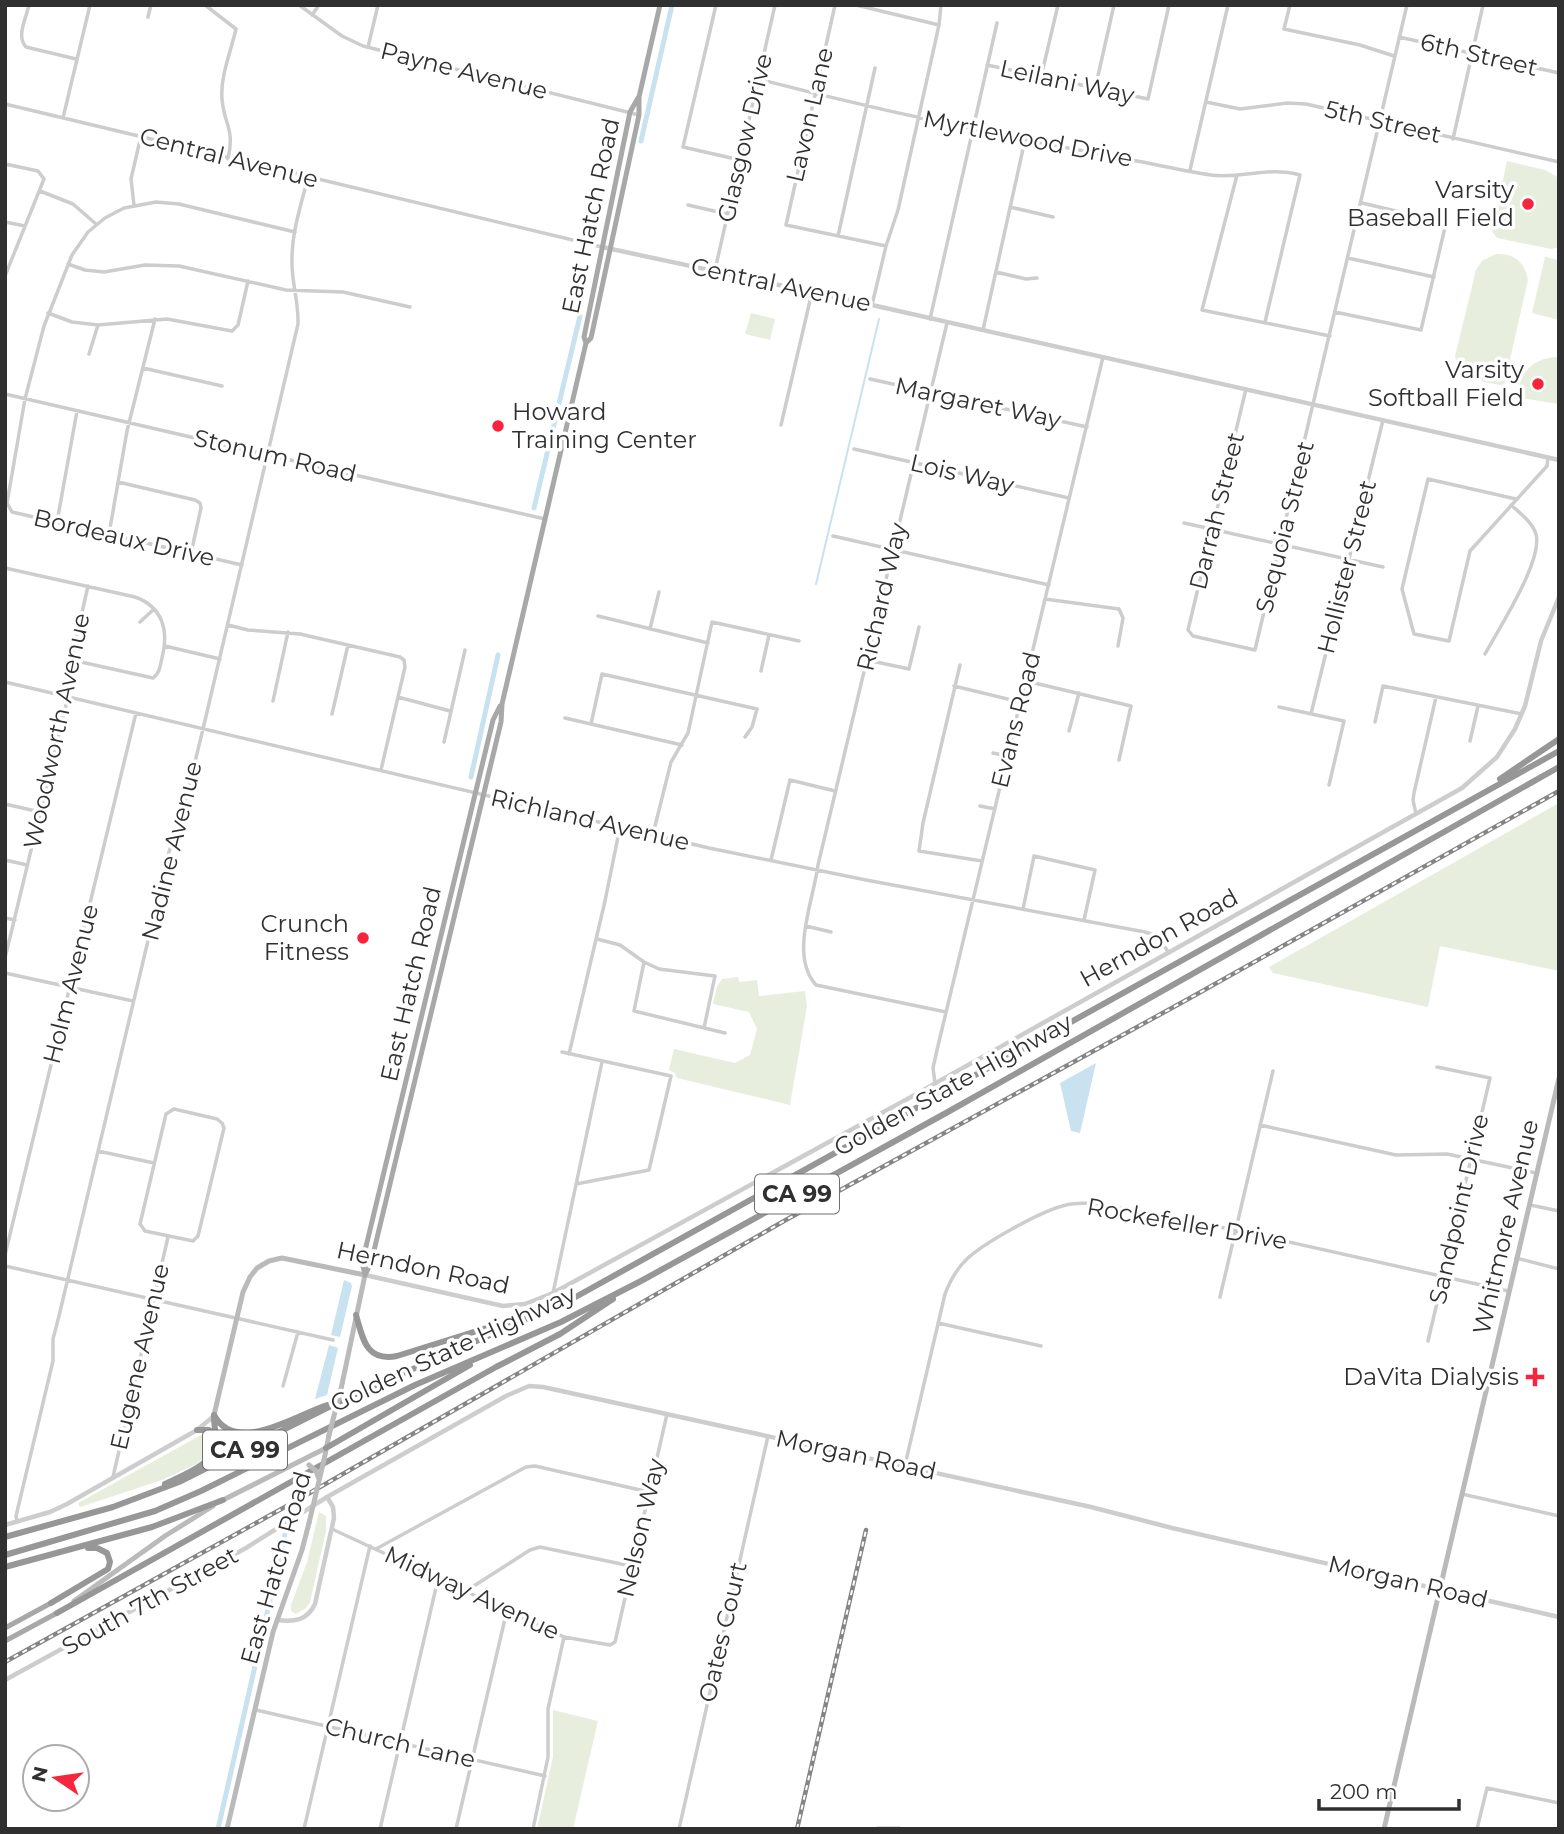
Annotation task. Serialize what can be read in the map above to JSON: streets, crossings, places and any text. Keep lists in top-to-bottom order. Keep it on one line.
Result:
{"streets":{"highway":["Golden State Highway","CA 99"],"main road":["East Hatch Road","Herndon Road","Whitmore Avenue"],"street":["6th Street","Payne Avenue","Leilani Way","Lavon Lane","5th Street","Glasgow Drive","Myrtlewood Drive","Central Avenue","Margaret Way","Stonum Road","Lois Way","Darrah Street","Sequoia Street","Bordeaux Drive","Hollister Street","Richard Way","Evans Road","Woodworth Avenue","Richland Avenue","Nadine Avenue","Holm Avenue","Sandpoint Drive","Rockefeller Drive","Eugene Avenue","Morgan Road","Nelson Way","Midway Avenue","South 7th Street","Oates Court","Church Lane"]},"crossings":[["6th Street","Sequoia Street"],["Payne Avenue","East Hatch Road"],["Lavon Lane","Myrtlewood Drive"],["5th Street","Sequoia Street"],["Glasgow Drive","Myrtlewood Drive"],["Glasgow Drive","Central Avenue"],["Central Avenue","East Hatch Road"],["Central Avenue","Darrah Street"],["Central Avenue","Sequoia Street"],["Central Avenue","Hollister Street"],["Central Avenue","Richard Way"],["Central Avenue","Evans Road"],["Central Avenue","Nadine Avenue"],["East Hatch Road","Stonum Road"],["East Hatch Road","Richland Avenue"],["East Hatch Road","Herndon Road"],["East Hatch Road","Church Lane"],["Margaret Way","Richard Way"],["Margaret Way","Evans Road"],["Stonum Road","Bordeaux Drive"],["Stonum Road","Nadine Avenue"],["Lois Way","Richard Way"],["Lois Way","Evans Road"],["Darrah Street","Sequoia Street"],["Bordeaux Drive","Nadine Avenue"],["Richard Way","Evans Road"],["Richard Way","Richland Avenue"],["Evans Road","Richland Avenue"],["Evans Road","Herndon Road"],["Woodworth Avenue","Richland Avenue"],["Richland Avenue","Nadine Avenue"],["Richland Avenue","Herndon Road"],["Richland Avenue","Holm Avenue"],["Sandpoint Drive","Rockefeller Drive"],["Rockefeller Drive","Whitmore Avenue"],["Rockefeller Drive","Morgan Road"],["Whitmore Avenue","Morgan Road"],["Morgan Road","Nelson Way"],["Morgan Road","South 7th Street"],["Morgan Road","Oates Court"],["Nelson Way","Midway Avenue"]],"places":{"other":["Varsity Baseball Field","Varsity Softball Field","Howard Training Center","Crunch Fitness"],"health":["DaVita Dialysis"]},"scale_bar":"200 m","north":"left"}
